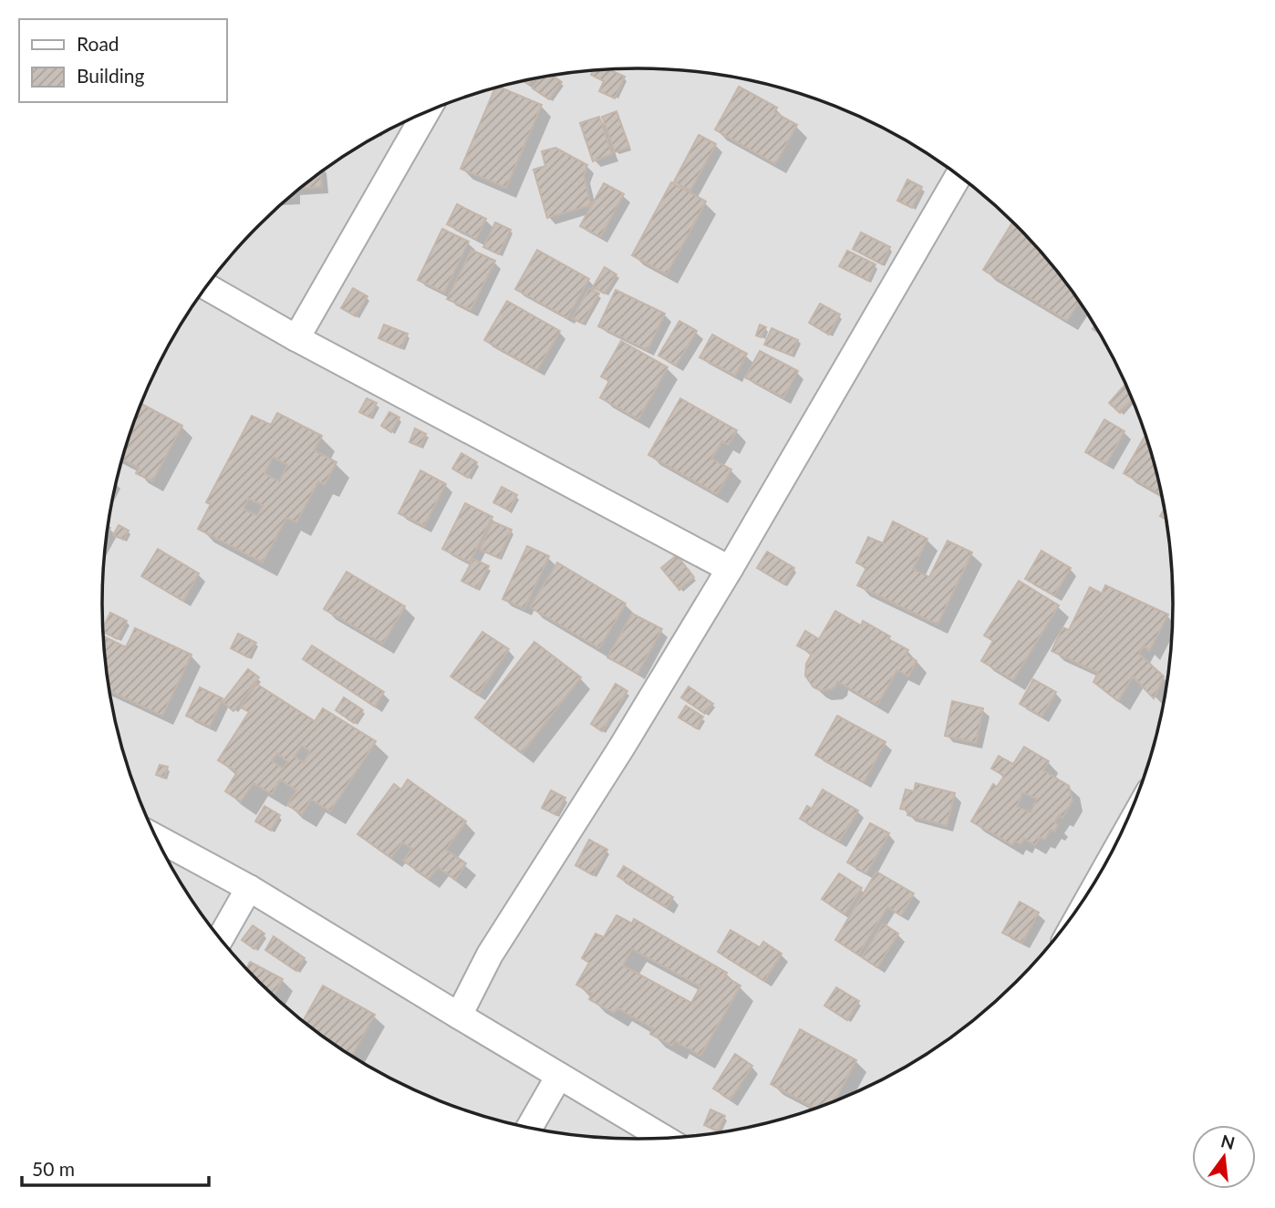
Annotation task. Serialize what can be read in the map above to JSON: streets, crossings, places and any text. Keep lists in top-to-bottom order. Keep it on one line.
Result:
{"legend":["Road","Building"],"scale_bar":"50 m","north":"top"}
